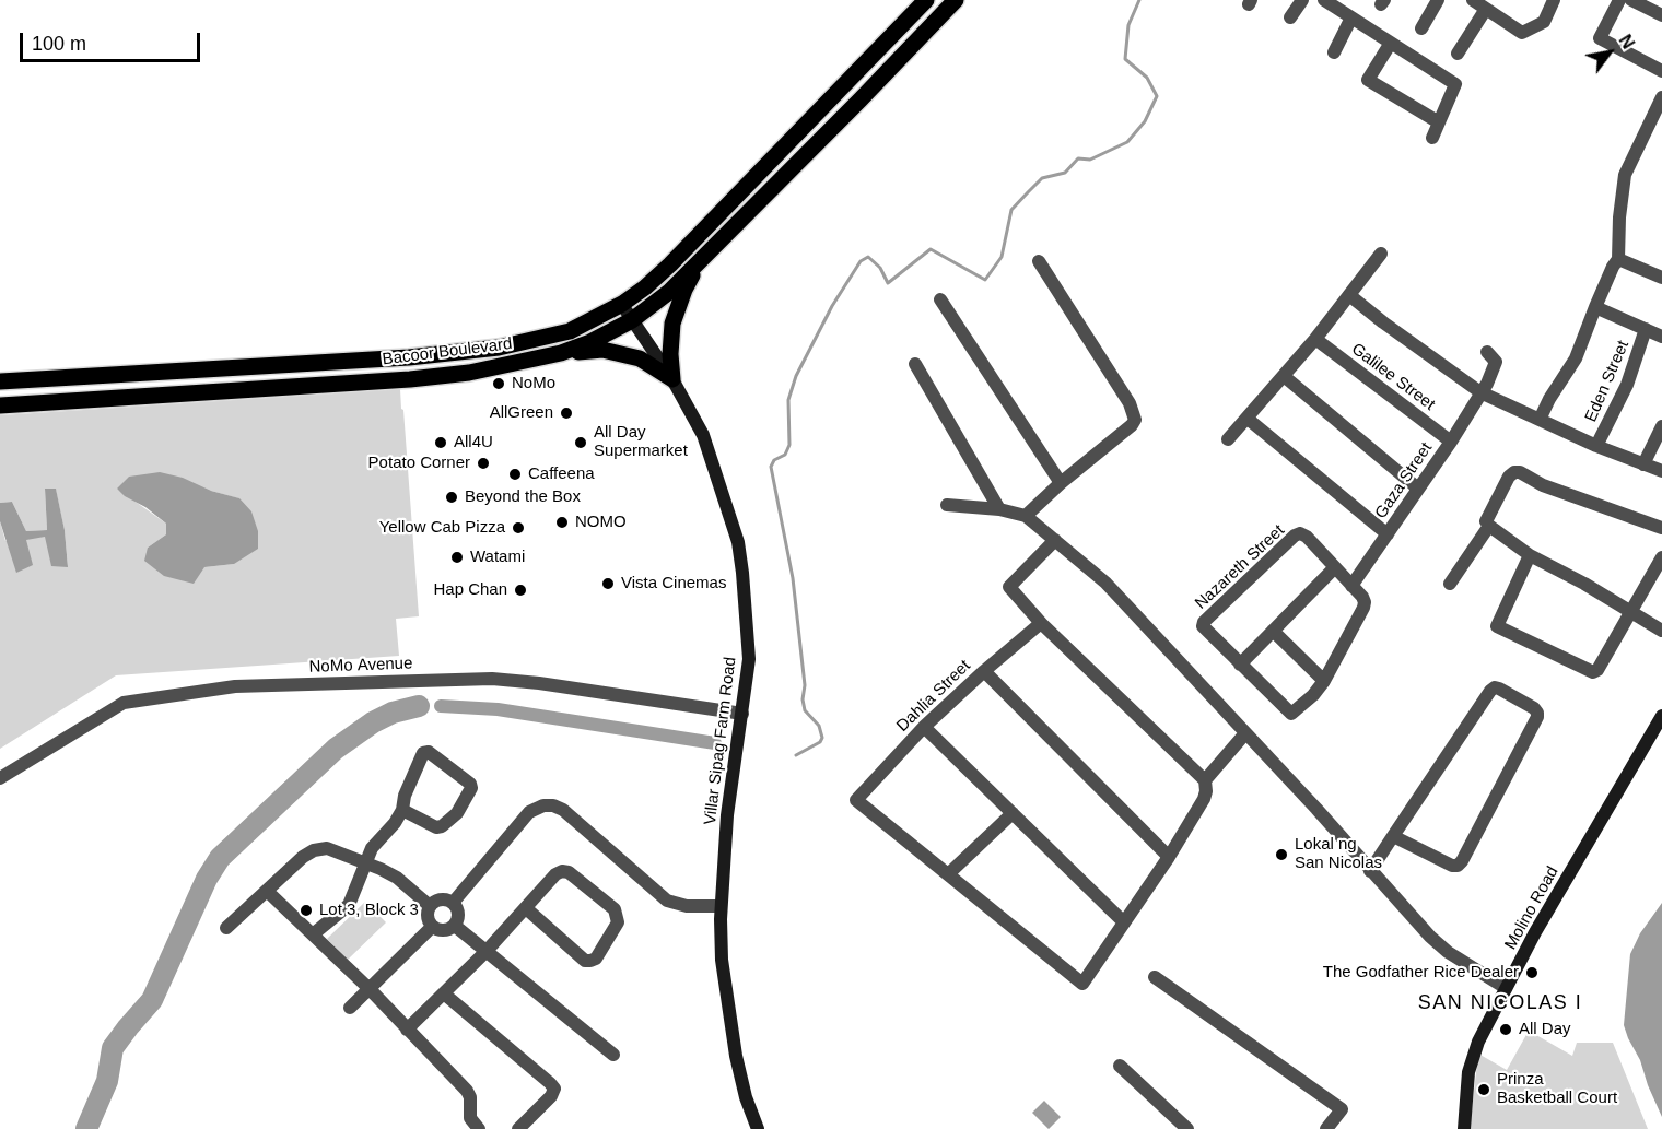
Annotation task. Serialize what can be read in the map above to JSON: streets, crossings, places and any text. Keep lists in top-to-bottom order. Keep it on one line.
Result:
{"streets":{"main road":["Bacoor Boulevard","Villar Sipag Farm Road","Molino Road"],"street":["Galilee Street","Eden Street","Gaza Street","Nazareth Street","NoMo Avenue","Dahlia Street"]},"crossings":[["Bacoor Boulevard","Villar Sipag Farm Road"],["Galilee Street","Gaza Street"],["NoMo Avenue","Villar Sipag Farm Road"]],"districts":["SAN NICOLAS I"],"places":["NoMo","AllGreen","All4U","All Day Supermarket","Potato Corner","Caffeena","Beyond the Box","NOMO","Yellow Cab Pizza","Watami","Vista Cinemas","Hap Chan","Lokal ng San Nicolas","Lot 3, Block 3","The Godfather Rice Dealer","All Day","Prinza Basketball Court"],"scale_bar":"100 m","north":"top right"}
